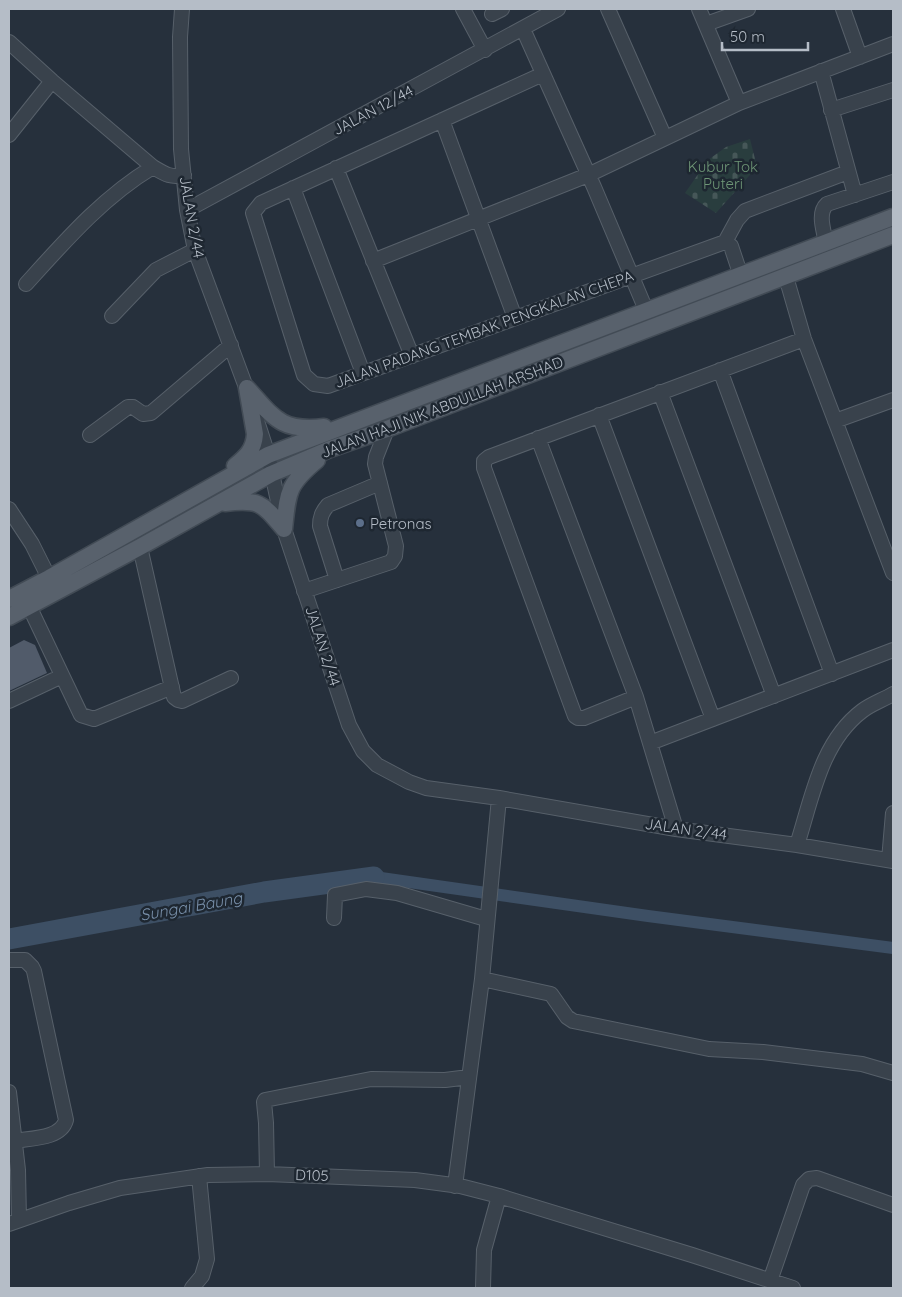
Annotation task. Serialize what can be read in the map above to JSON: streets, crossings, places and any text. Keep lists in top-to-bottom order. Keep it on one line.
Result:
{"streets":{"main road":["JALAN HAJI NIK ABDULLAH ARSHAD"],"street":["JALAN 12/44","JALAN 2/44","JALAN PADANG TEMBAK PENGKALAN CHEPA","D105"]},"crossings":[["JALAN 12/44","JALAN 2/44"],["JALAN 2/44","JALAN HAJI NIK ABDULLAH ARSHAD"]],"water":["Sungai Baung"],"parks":["Kubur Tok Puteri"],"places":["Petronas"],"scale_bar":"50 m"}
